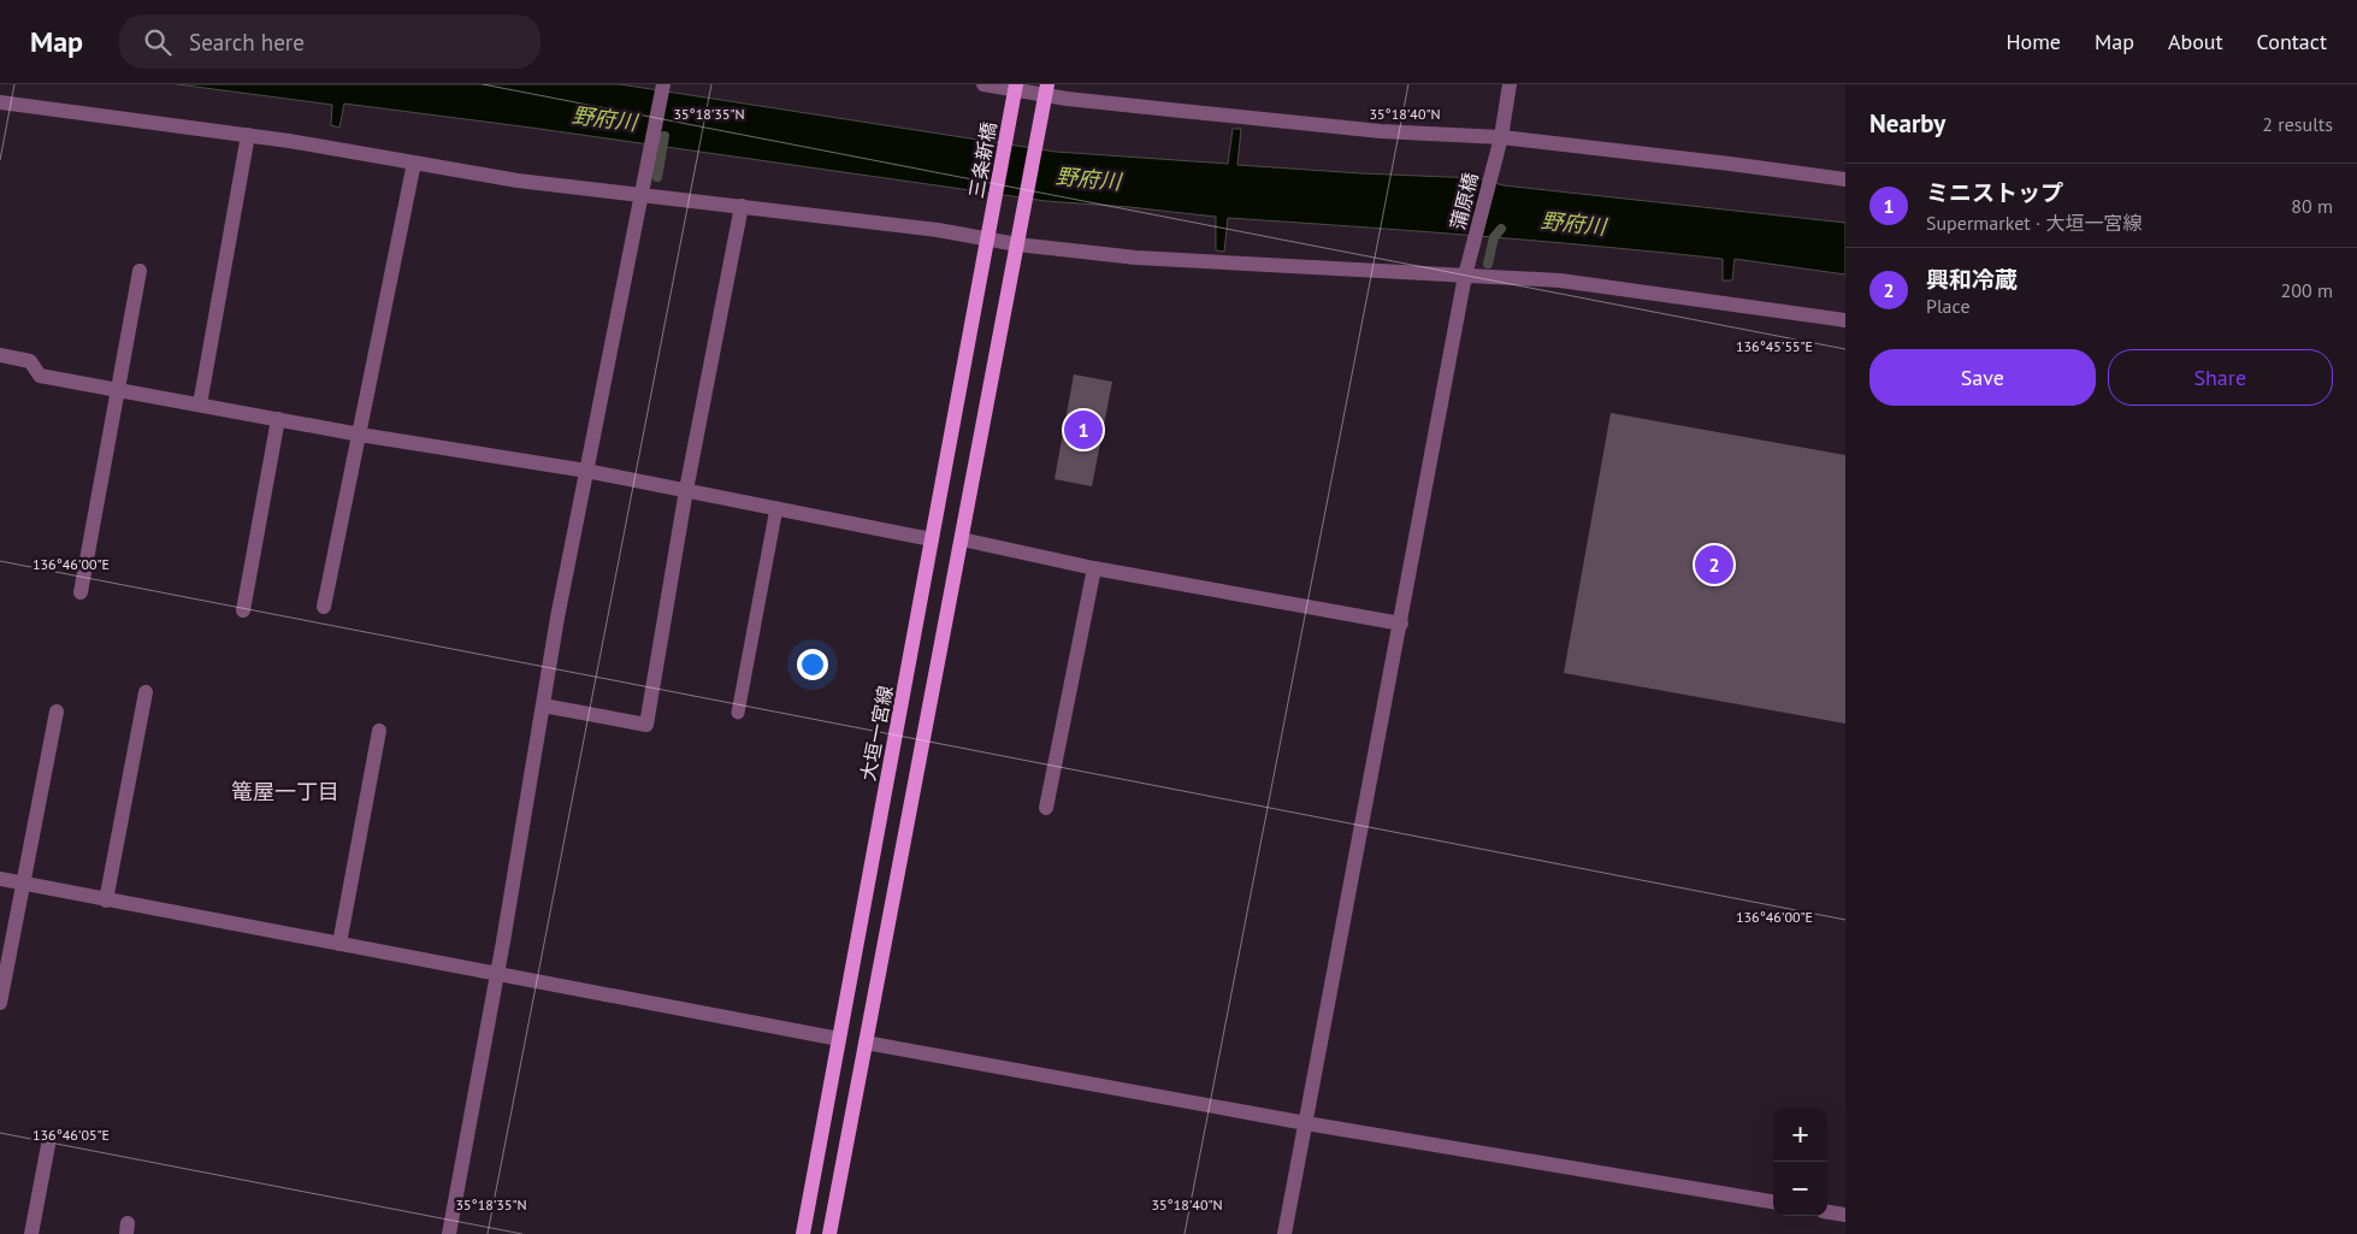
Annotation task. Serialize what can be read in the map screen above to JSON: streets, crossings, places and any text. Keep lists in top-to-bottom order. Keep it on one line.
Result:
{"streets":{"main road":["三条新橋","大垣一宮線"],"street":["蒲原橋"]},"crossings":[["三条新橋","大垣一宮線"]],"districts":["篭屋一丁目"],"water":["野府川"],"page":{"header":"Map","search":"Search here","nav":["Home","Map","About","Contact"],"heading":["Nearby","2 results"],"list":[{"mark":"1","name":"ミニストップ","note":"Supermarket · 大垣一宮線","value":"80 m"},{"mark":"2","name":"興和冷蔵","note":"Place","value":"200 m"}],"buttons":["Save","Share"],"pins":["1","2"],"map_buttons":["+","−"]},"coordinates":["35°18'35\"N","35°18'40\"N","136°45'55\"E","136°46'00\"E","136°46'05\"E"]}
